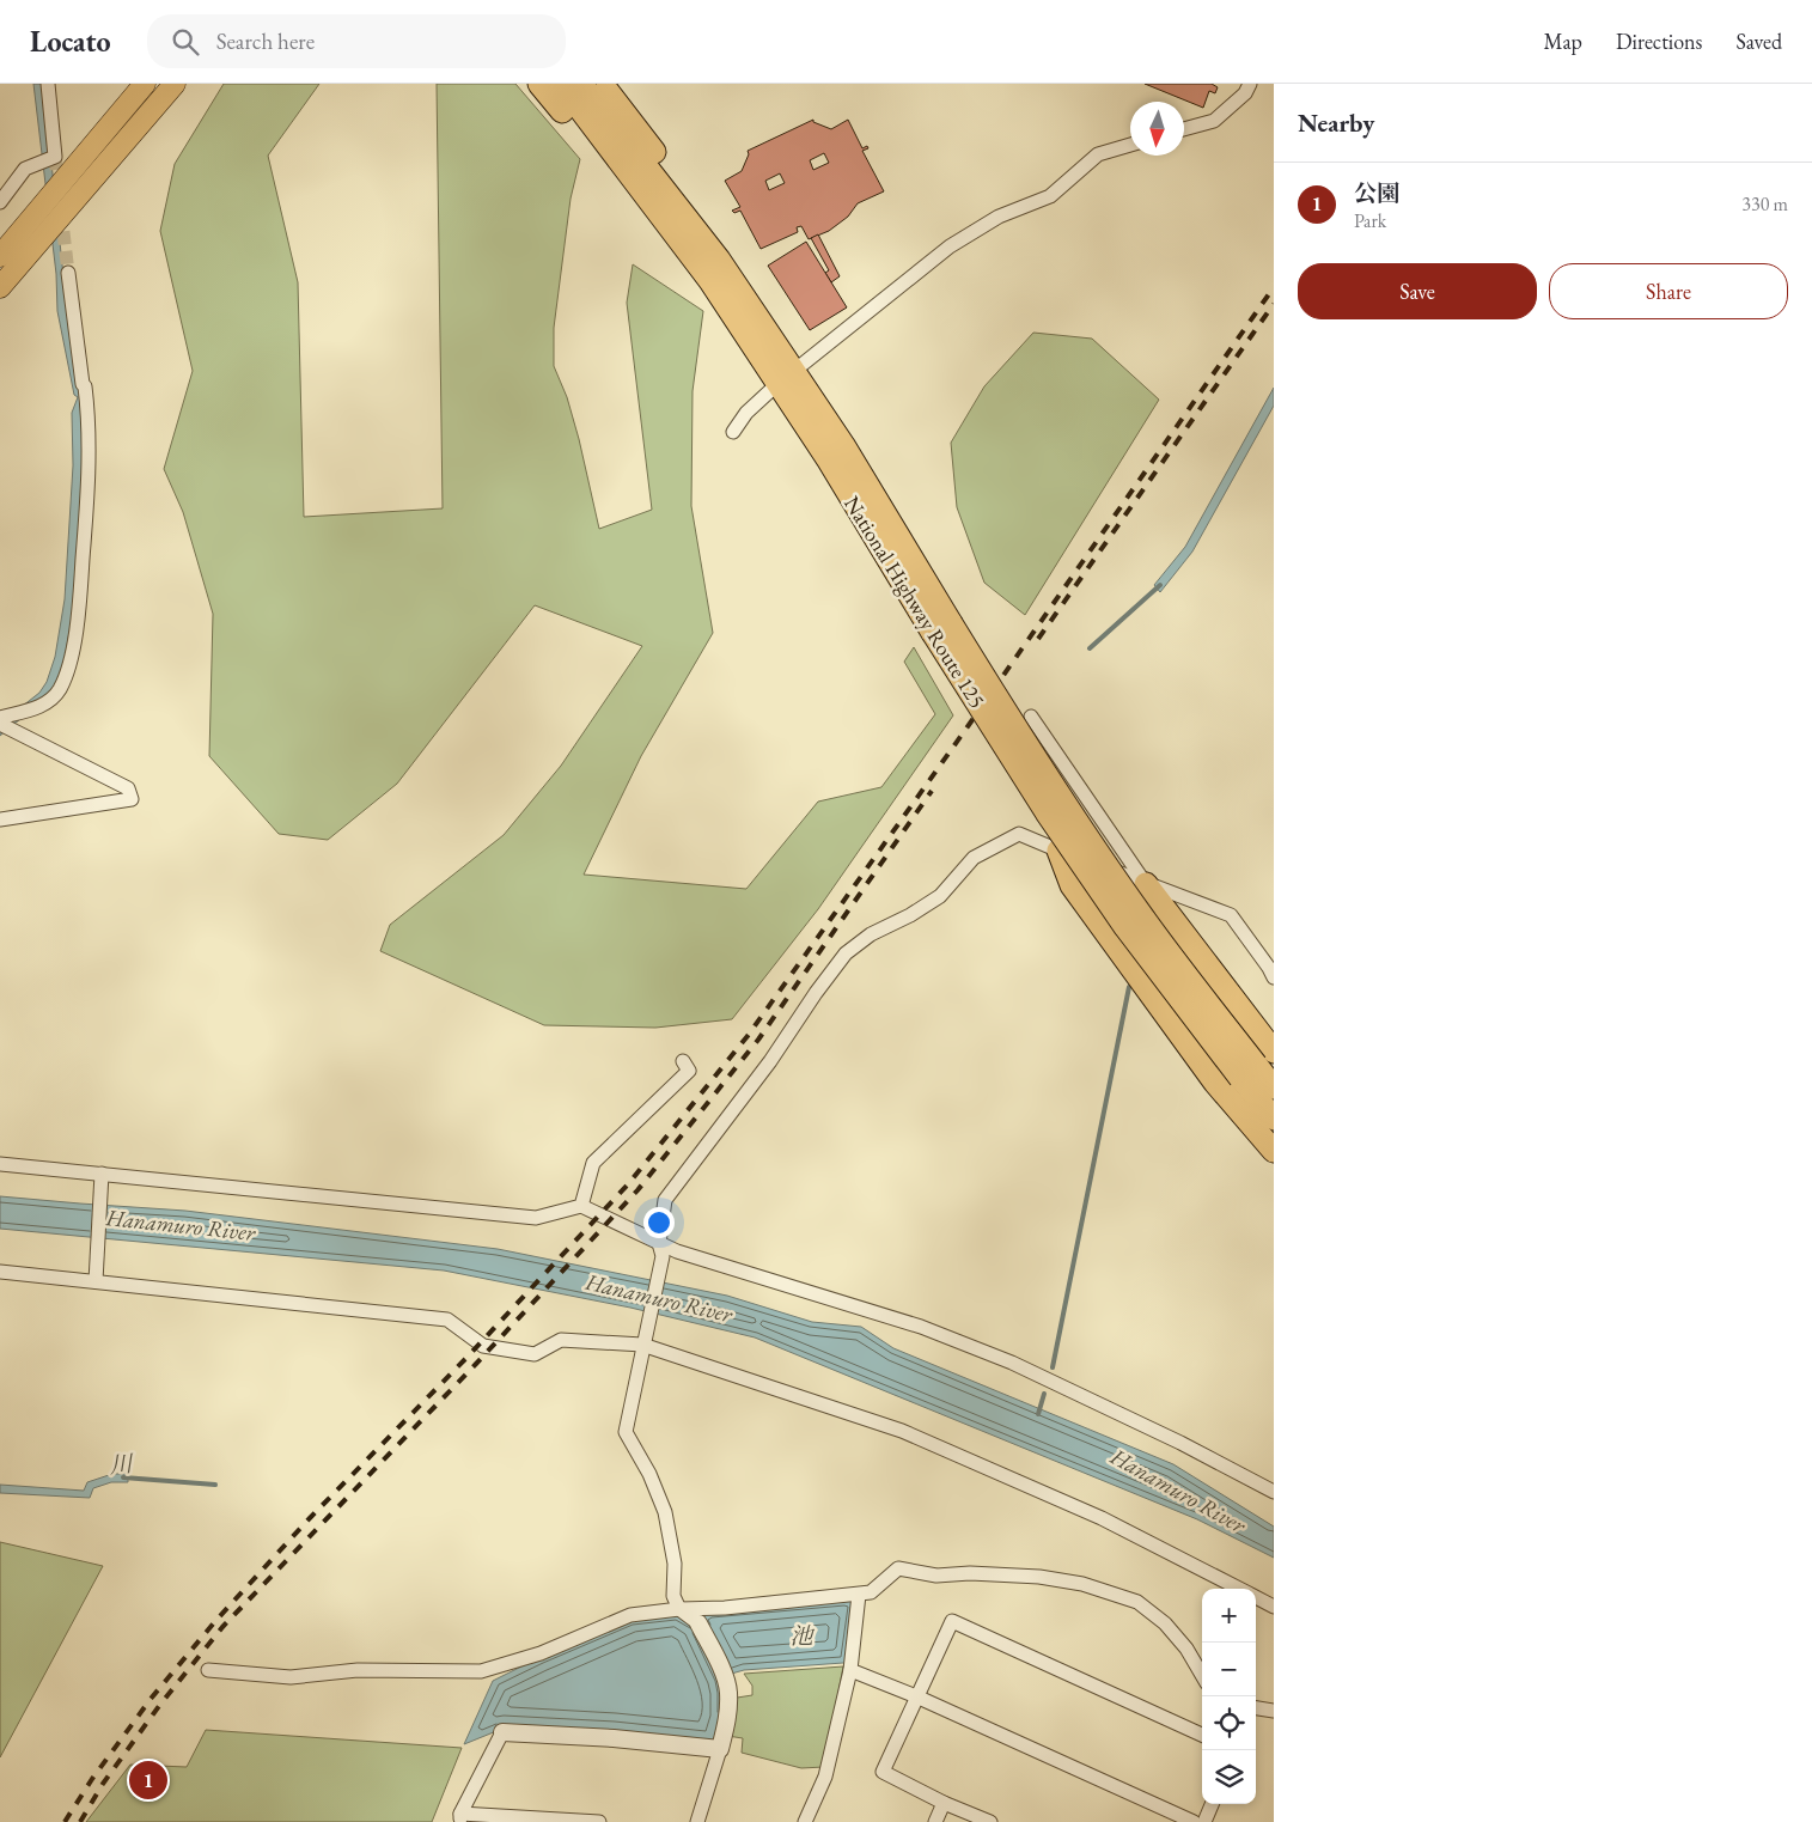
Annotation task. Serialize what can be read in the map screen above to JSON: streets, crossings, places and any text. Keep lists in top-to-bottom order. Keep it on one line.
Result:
{"streets":{"highway":["National Highway Route 125"]},"water":["Hanamuro River","川","池"],"north":"bottom","page":{"header":"Locato","search":"Search here","nav":["Map","Directions","Saved"],"heading":"Nearby","list":[{"mark":"1","name":"公園","note":"Park","value":"330 m"}],"buttons":["Save","Share"],"map_buttons":["+","−"],"pins":"1"}}
